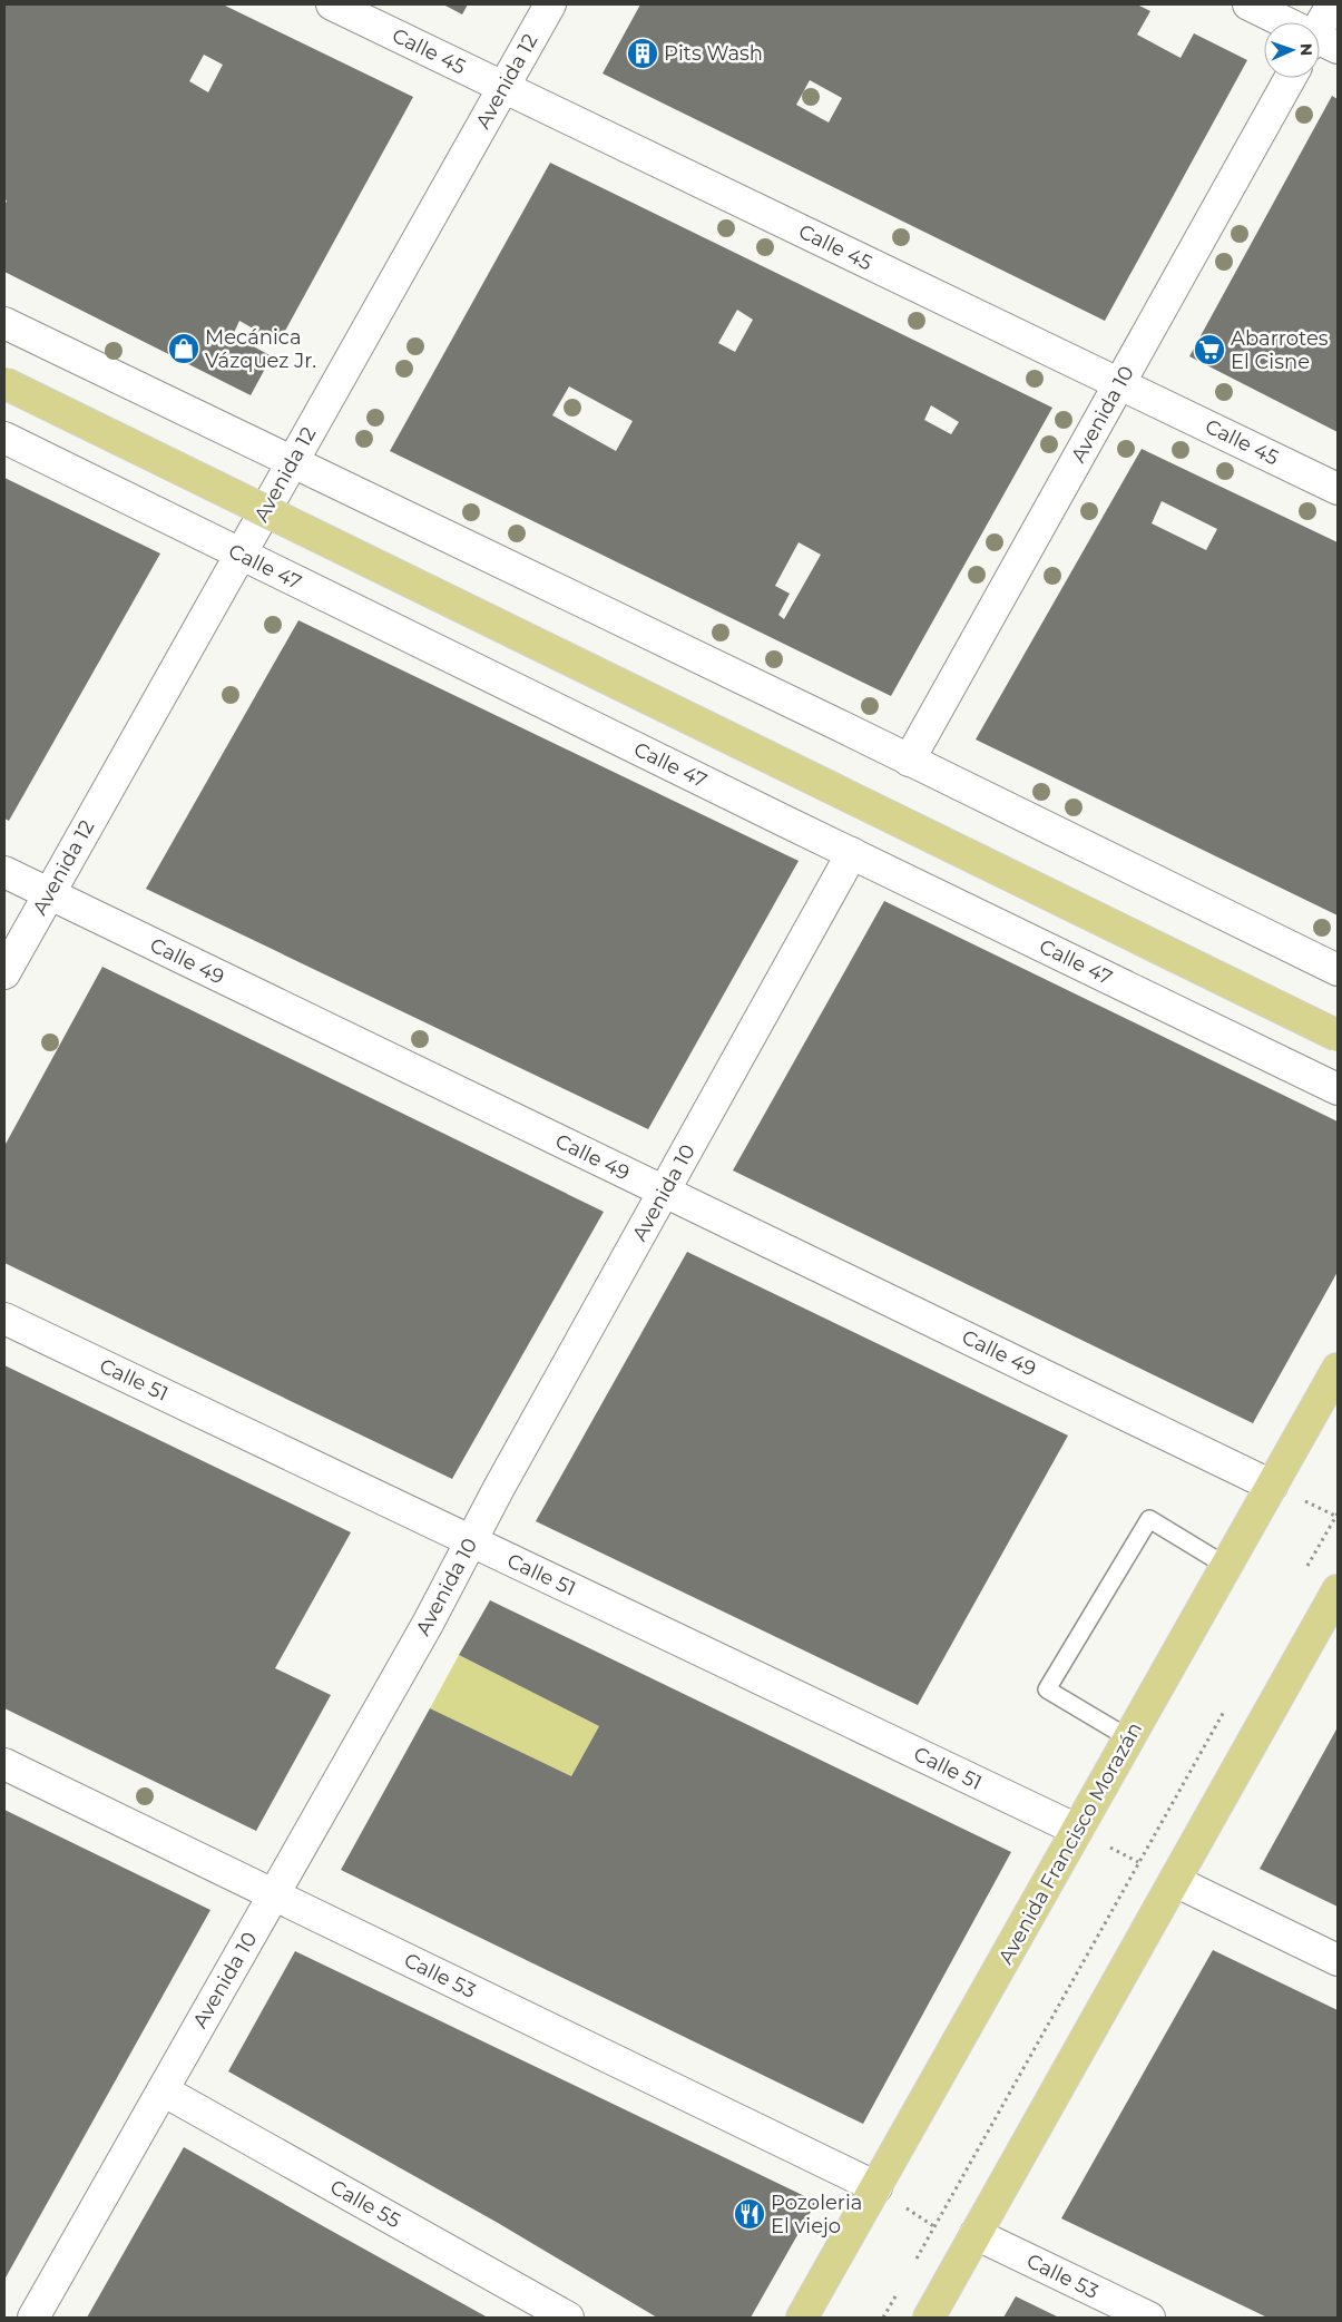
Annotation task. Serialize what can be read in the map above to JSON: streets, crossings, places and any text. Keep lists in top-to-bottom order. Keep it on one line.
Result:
{"streets":{"main road":["Avenida Francisco Morazán"],"street":["Calle 45","Avenida 12","Avenida 10","Calle 47","Calle 49","Calle 51","Calle 53","Calle 55"]},"crossings":[["Calle 45","Avenida 12"],["Calle 45","Avenida 10"],["Avenida 12","Calle 47"],["Avenida 12","Calle 49"],["Avenida 10","Calle 47"],["Avenida 10","Calle 49"],["Avenida 10","Calle 51"],["Avenida 10","Calle 53"],["Avenida 10","Calle 55"],["Calle 49","Avenida Francisco Morazán"],["Calle 51","Avenida Francisco Morazán"],["Avenida Francisco Morazán","Calle 53"]],"places":{"building":["Pits Wash"],"shop":["Mecánica Vázquez Jr."],"supermarket":["Abarrotes El Cisne"],"restaurant":["Pozoleria El viejo"]},"north":"right"}
